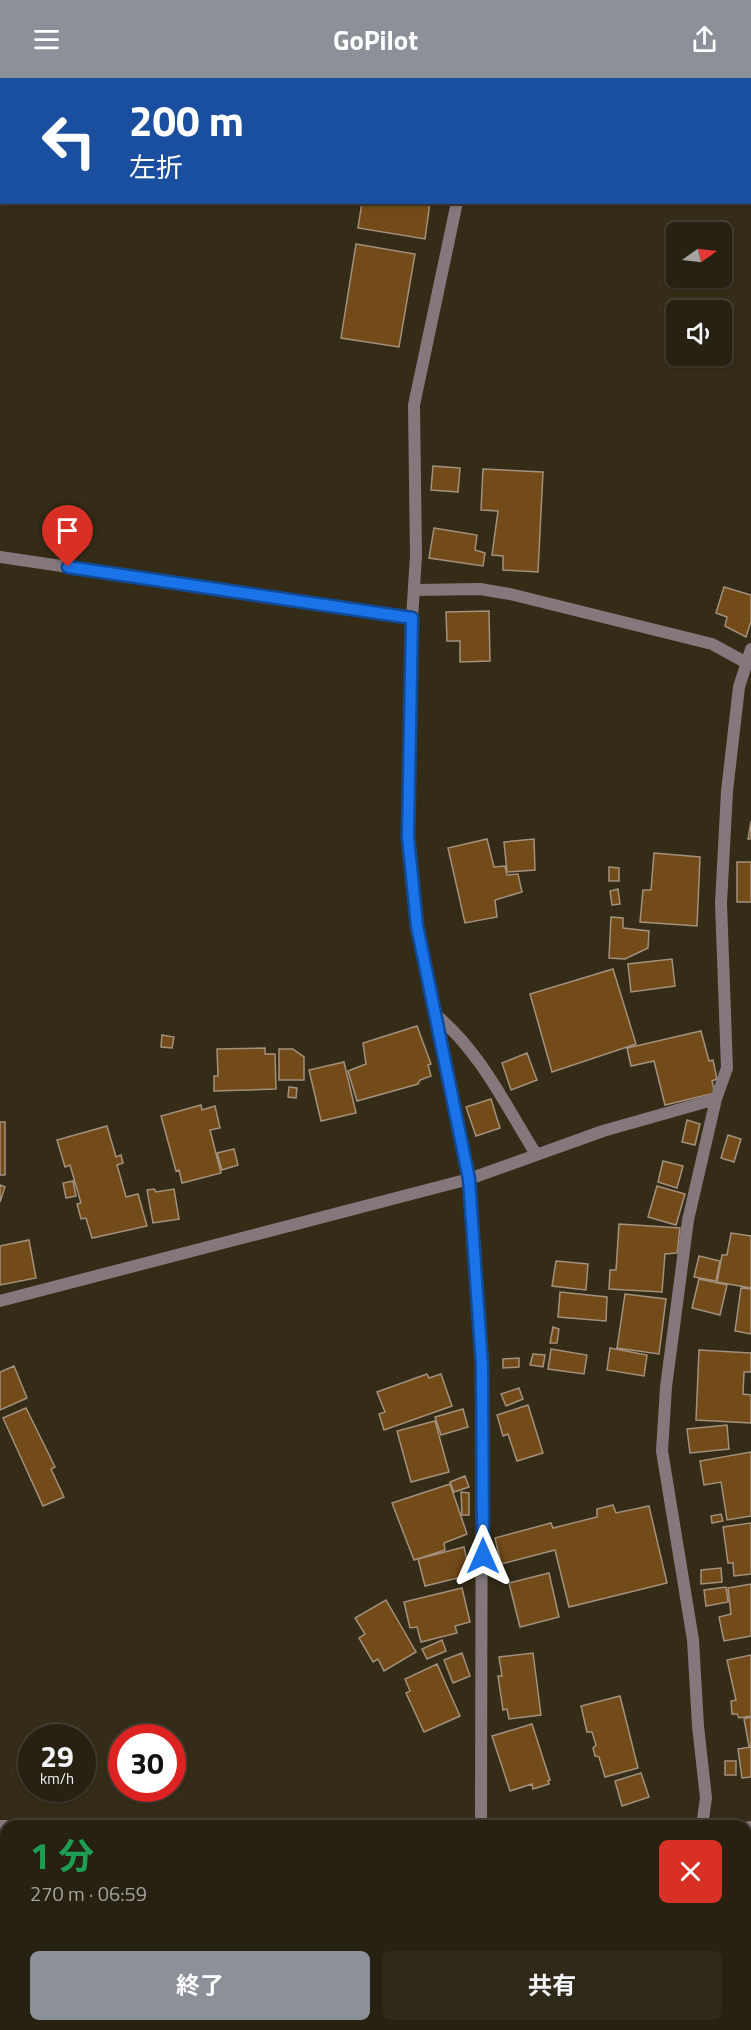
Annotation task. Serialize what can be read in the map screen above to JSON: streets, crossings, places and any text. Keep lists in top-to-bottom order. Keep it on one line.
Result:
{"north":"right","page":{"header":"GoPilot","turn":["200 m","左折"],"speed":"29 km/h","limit":"30","heading":["1 分","270 m · 06:59"],"buttons":["終了","共有"]}}
